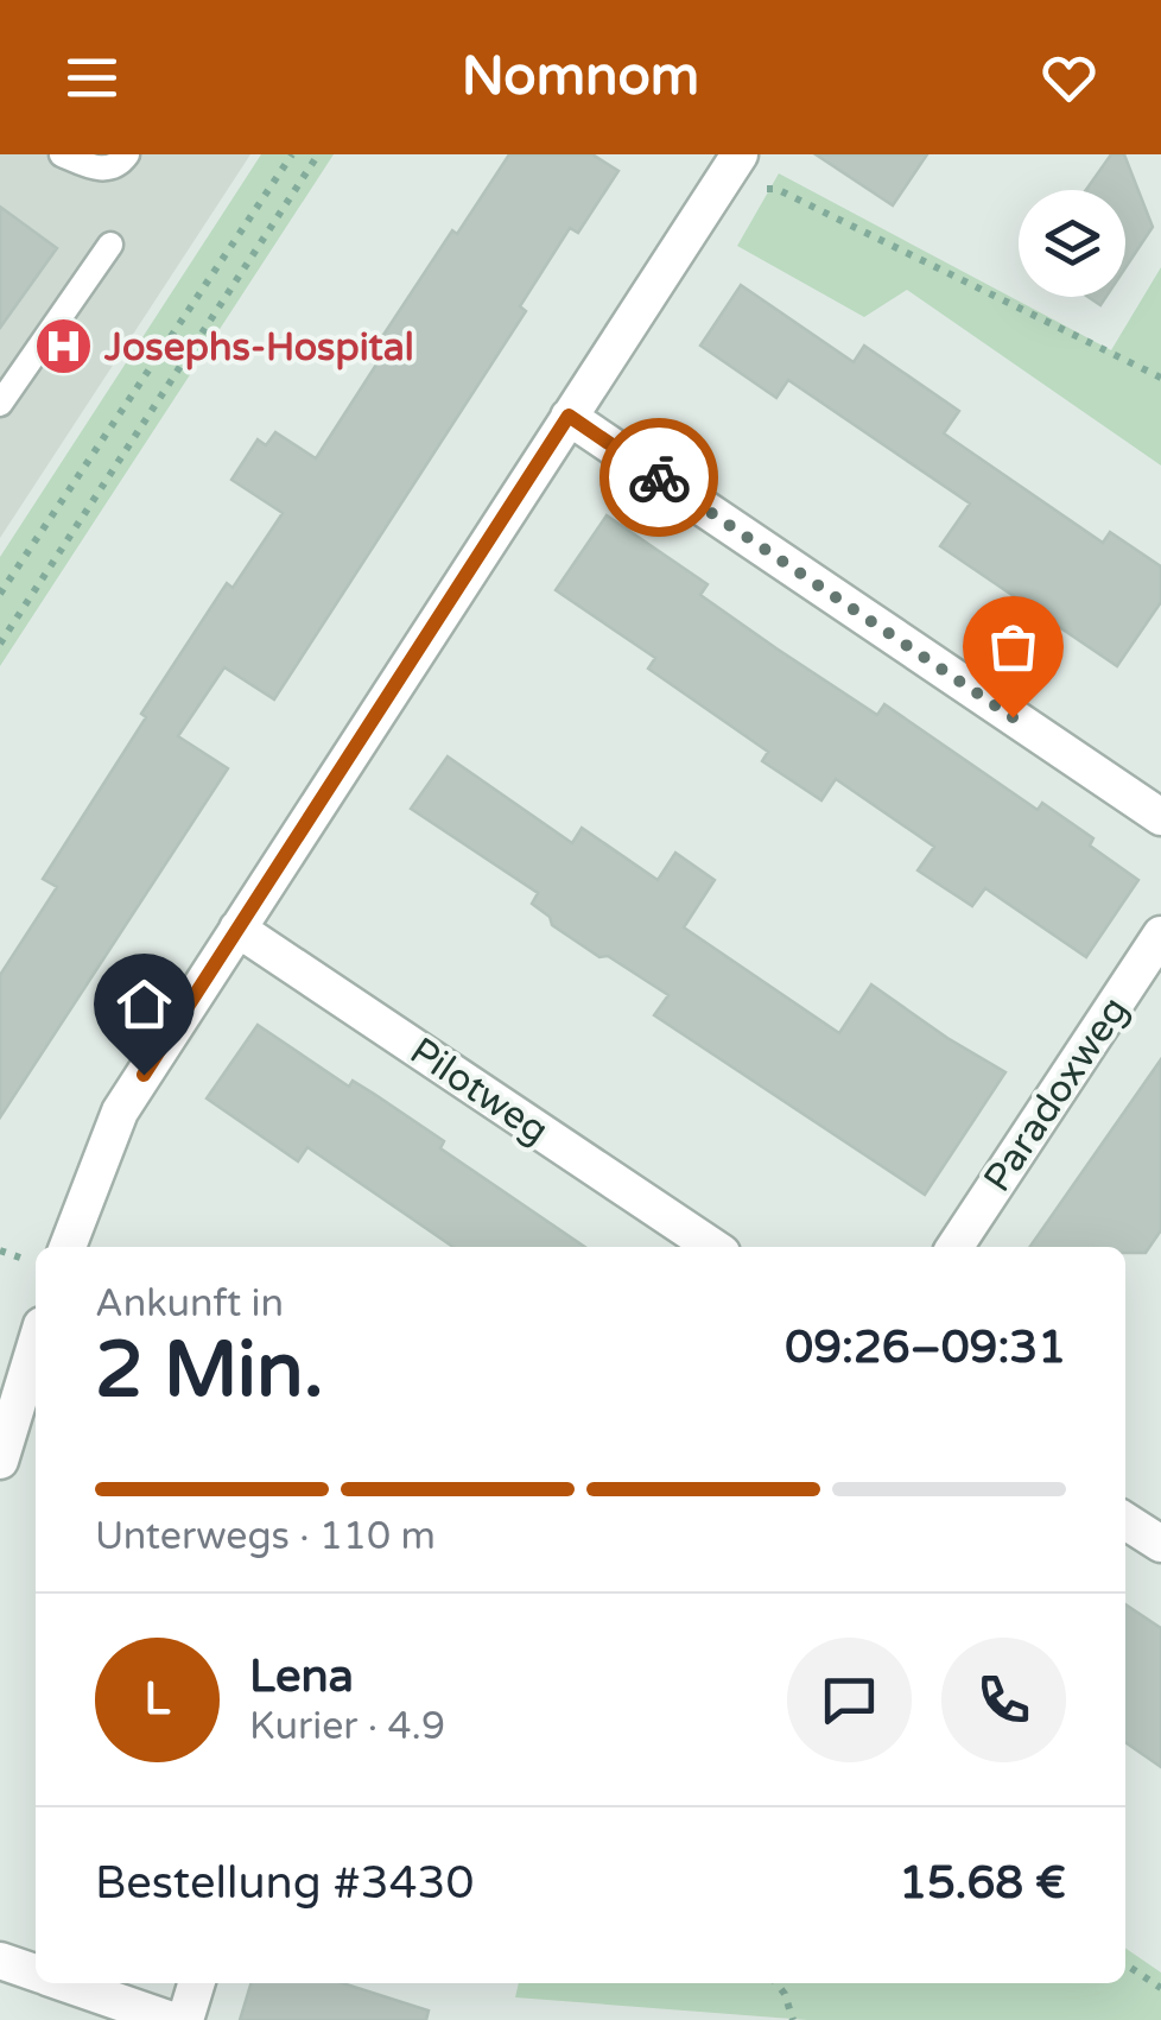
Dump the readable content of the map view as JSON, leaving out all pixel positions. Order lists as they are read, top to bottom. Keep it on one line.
{"streets":{"street":["Pilotweg","Paradoxweg"]},"places":{"hospital":["Josephs-Hospital"]},"page":{"header":"Nomnom","heading":["2 Min.","Ankunft in","09:26–09:31"],"panel":["Lena","Kurier · 4.9","Bestellung #3430","15.68 €"],"bar":"Unterwegs · 110 m","round":"L"}}
